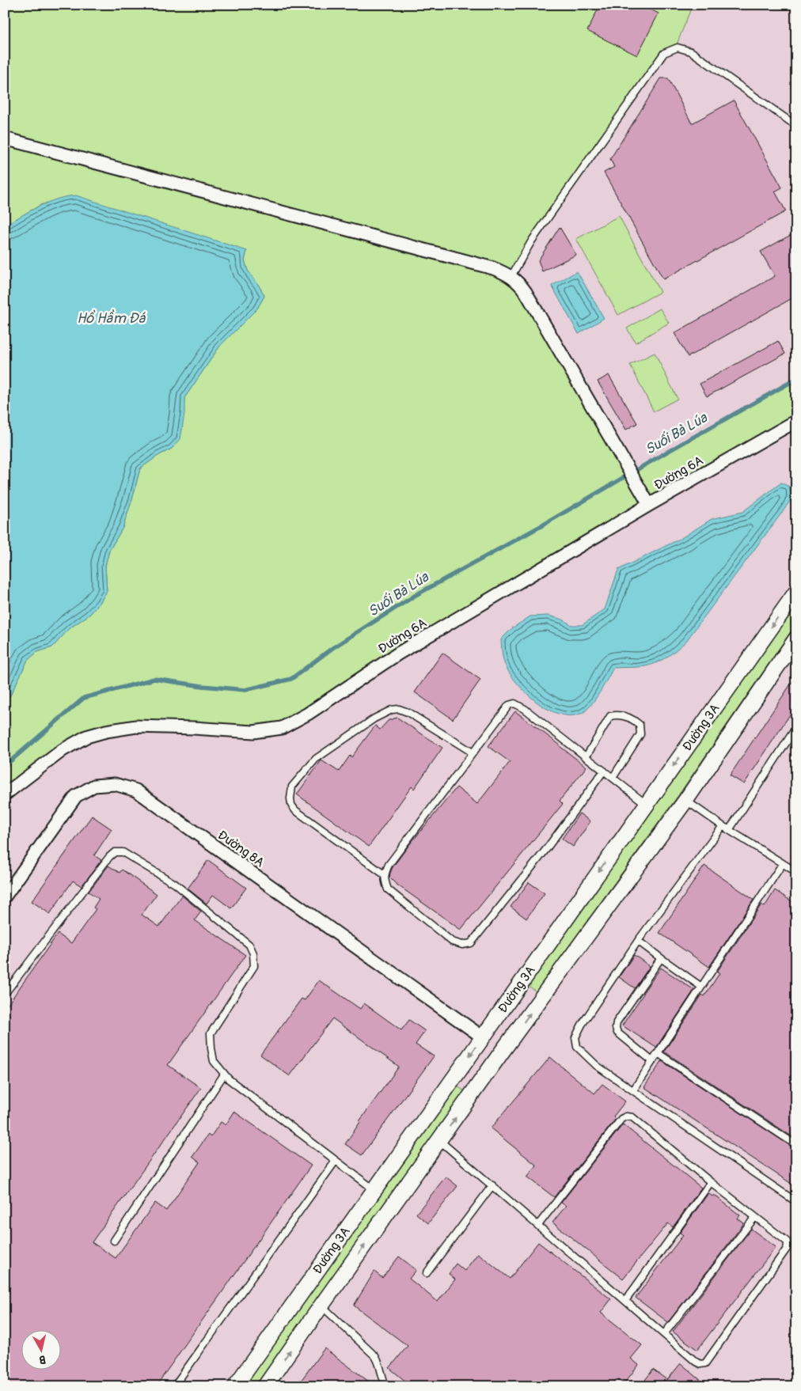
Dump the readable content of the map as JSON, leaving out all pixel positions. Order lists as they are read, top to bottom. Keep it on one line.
{"streets":{"street":["Đường 6A","Đường 3A","Đường 8A"]},"crossings":[["Đường 3A","Đường 8A"]],"water":["Hồ Hầm Đá","Suối Bà Lúa"],"north":"bottom"}
